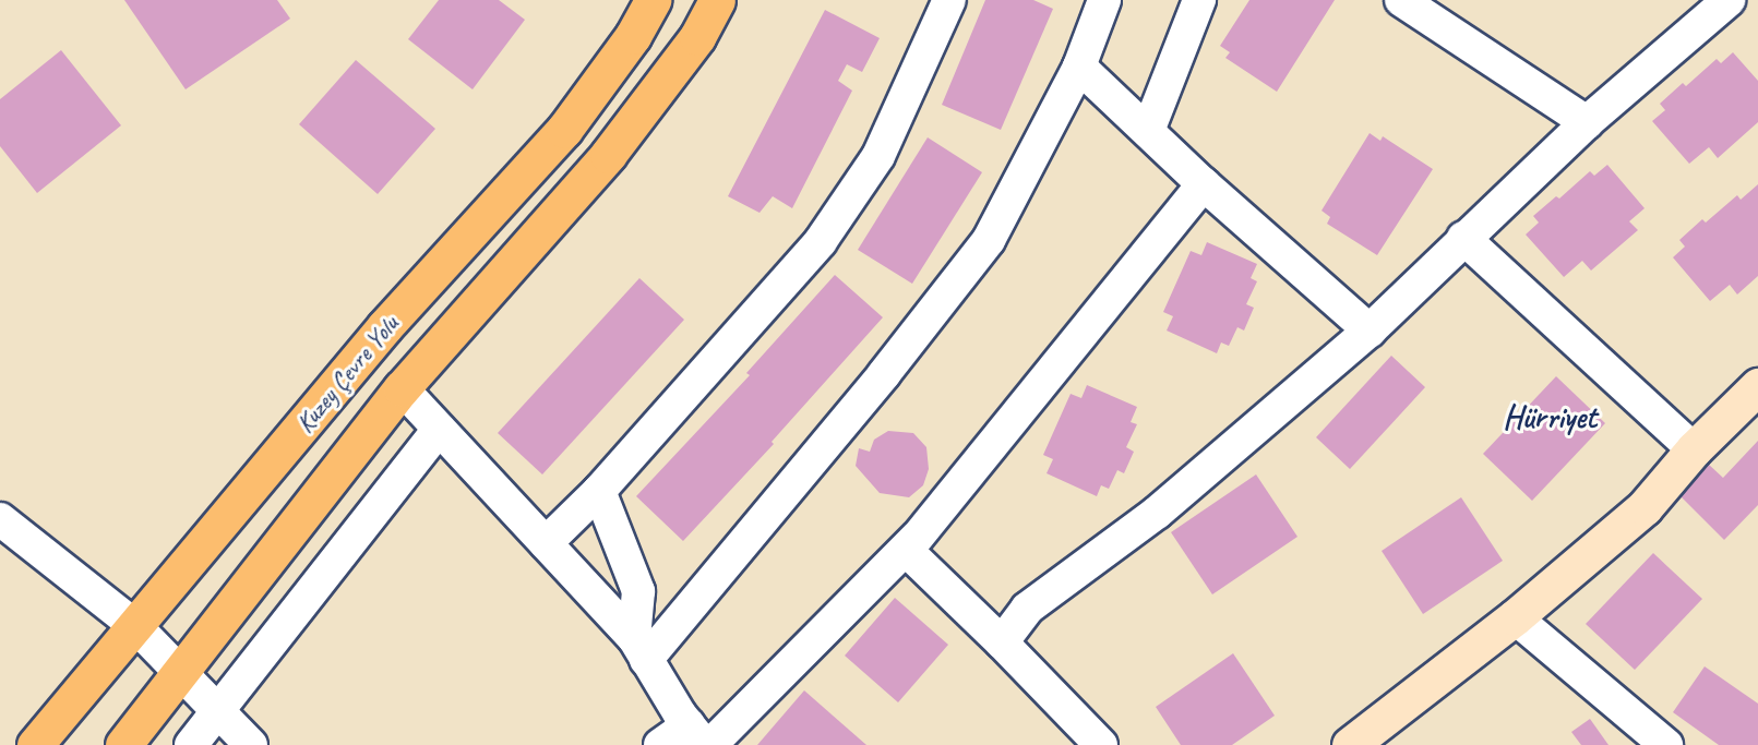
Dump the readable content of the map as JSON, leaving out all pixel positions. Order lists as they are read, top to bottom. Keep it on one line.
{"streets":{"main road":["Kuzey Çevre Yolu"]},"districts":["Hürriyet"]}
